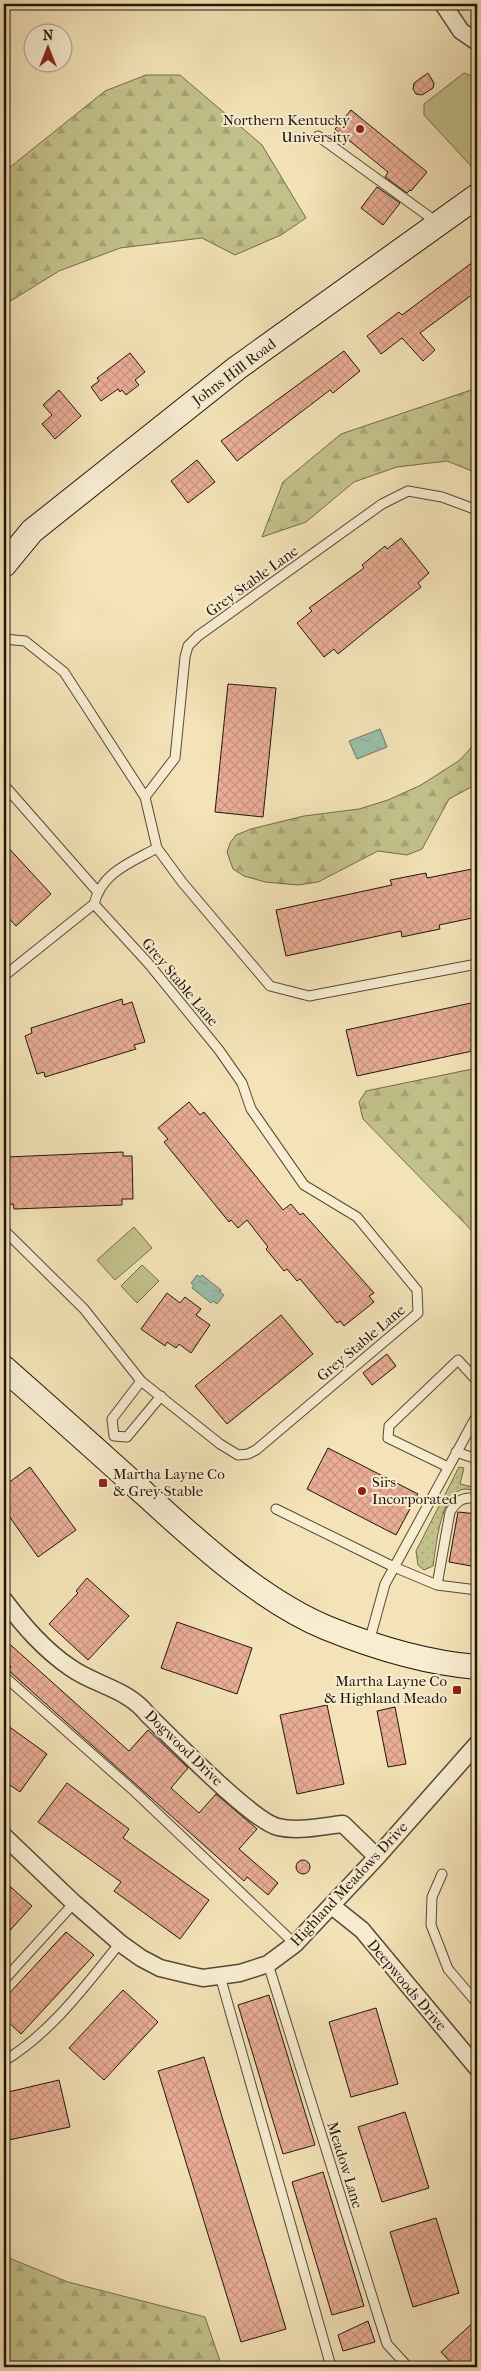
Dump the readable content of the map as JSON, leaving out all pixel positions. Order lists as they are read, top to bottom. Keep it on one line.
{"streets":{"street":["Johns Hill Road","Dogwood Drive","Highland Meadows Drive","Deepwoods Drive"],"lane":["Grey Stable Lane","Meadow Lane"]},"crossings":[["Dogwood Drive","Highland Meadows Drive"],["Highland Meadows Drive","Deepwoods Drive"],["Highland Meadows Drive","Meadow Lane"]],"places":{"other":["Northern Kentucky University","Sirs Incorporated"],"transit":["Martha Layne Co & Grey Stable","Martha Layne Co & Highland Meado"]},"north":"top"}
